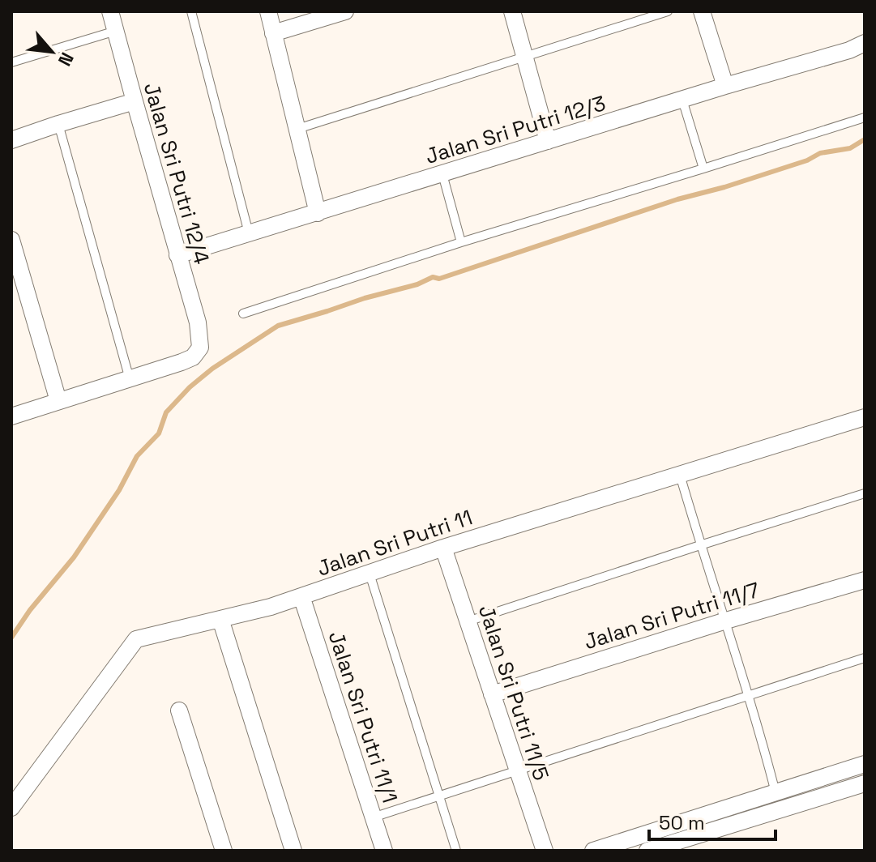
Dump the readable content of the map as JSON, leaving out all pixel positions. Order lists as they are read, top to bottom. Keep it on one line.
{"streets":{"street":["Jalan Sri Putri 12/3","Jalan Sri Putri 12/4","Jalan Sri Putri 11","Jalan Sri Putri 11/7","Jalan Sri Putri 11/5","Jalan Sri Putri 11/1"]},"crossings":[["Jalan Sri Putri 12/3","Jalan Sri Putri 12/4"],["Jalan Sri Putri 11","Jalan Sri Putri 11/5"],["Jalan Sri Putri 11","Jalan Sri Putri 11/1"],["Jalan Sri Putri 11/7","Jalan Sri Putri 11/5"]],"scale_bar":"50 m","north":"bottom right"}
